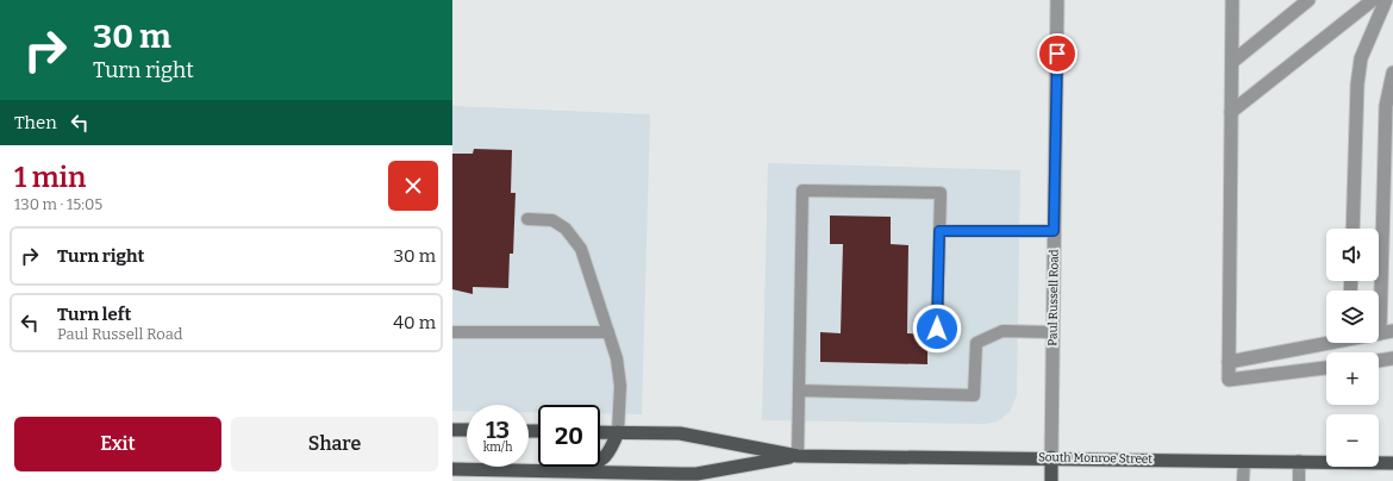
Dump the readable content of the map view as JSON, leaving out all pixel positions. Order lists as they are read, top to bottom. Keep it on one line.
{"streets":{"main road":["Paul Russell Road","South Monroe Street"]},"crossings":[["Paul Russell Road","South Monroe Street"]],"page":{"turn":["30 m","Turn right"],"then":"Then","heading":["1 min","130 m · 15:05"],"list":[{"name":"Turn right","value":"30 m"},{"name":"Turn left","note":"Paul Russell Road","value":"40 m"}],"map_buttons":["+","−"],"speed":"13 km/h","limit":"20","buttons":["Exit","Share"]}}
